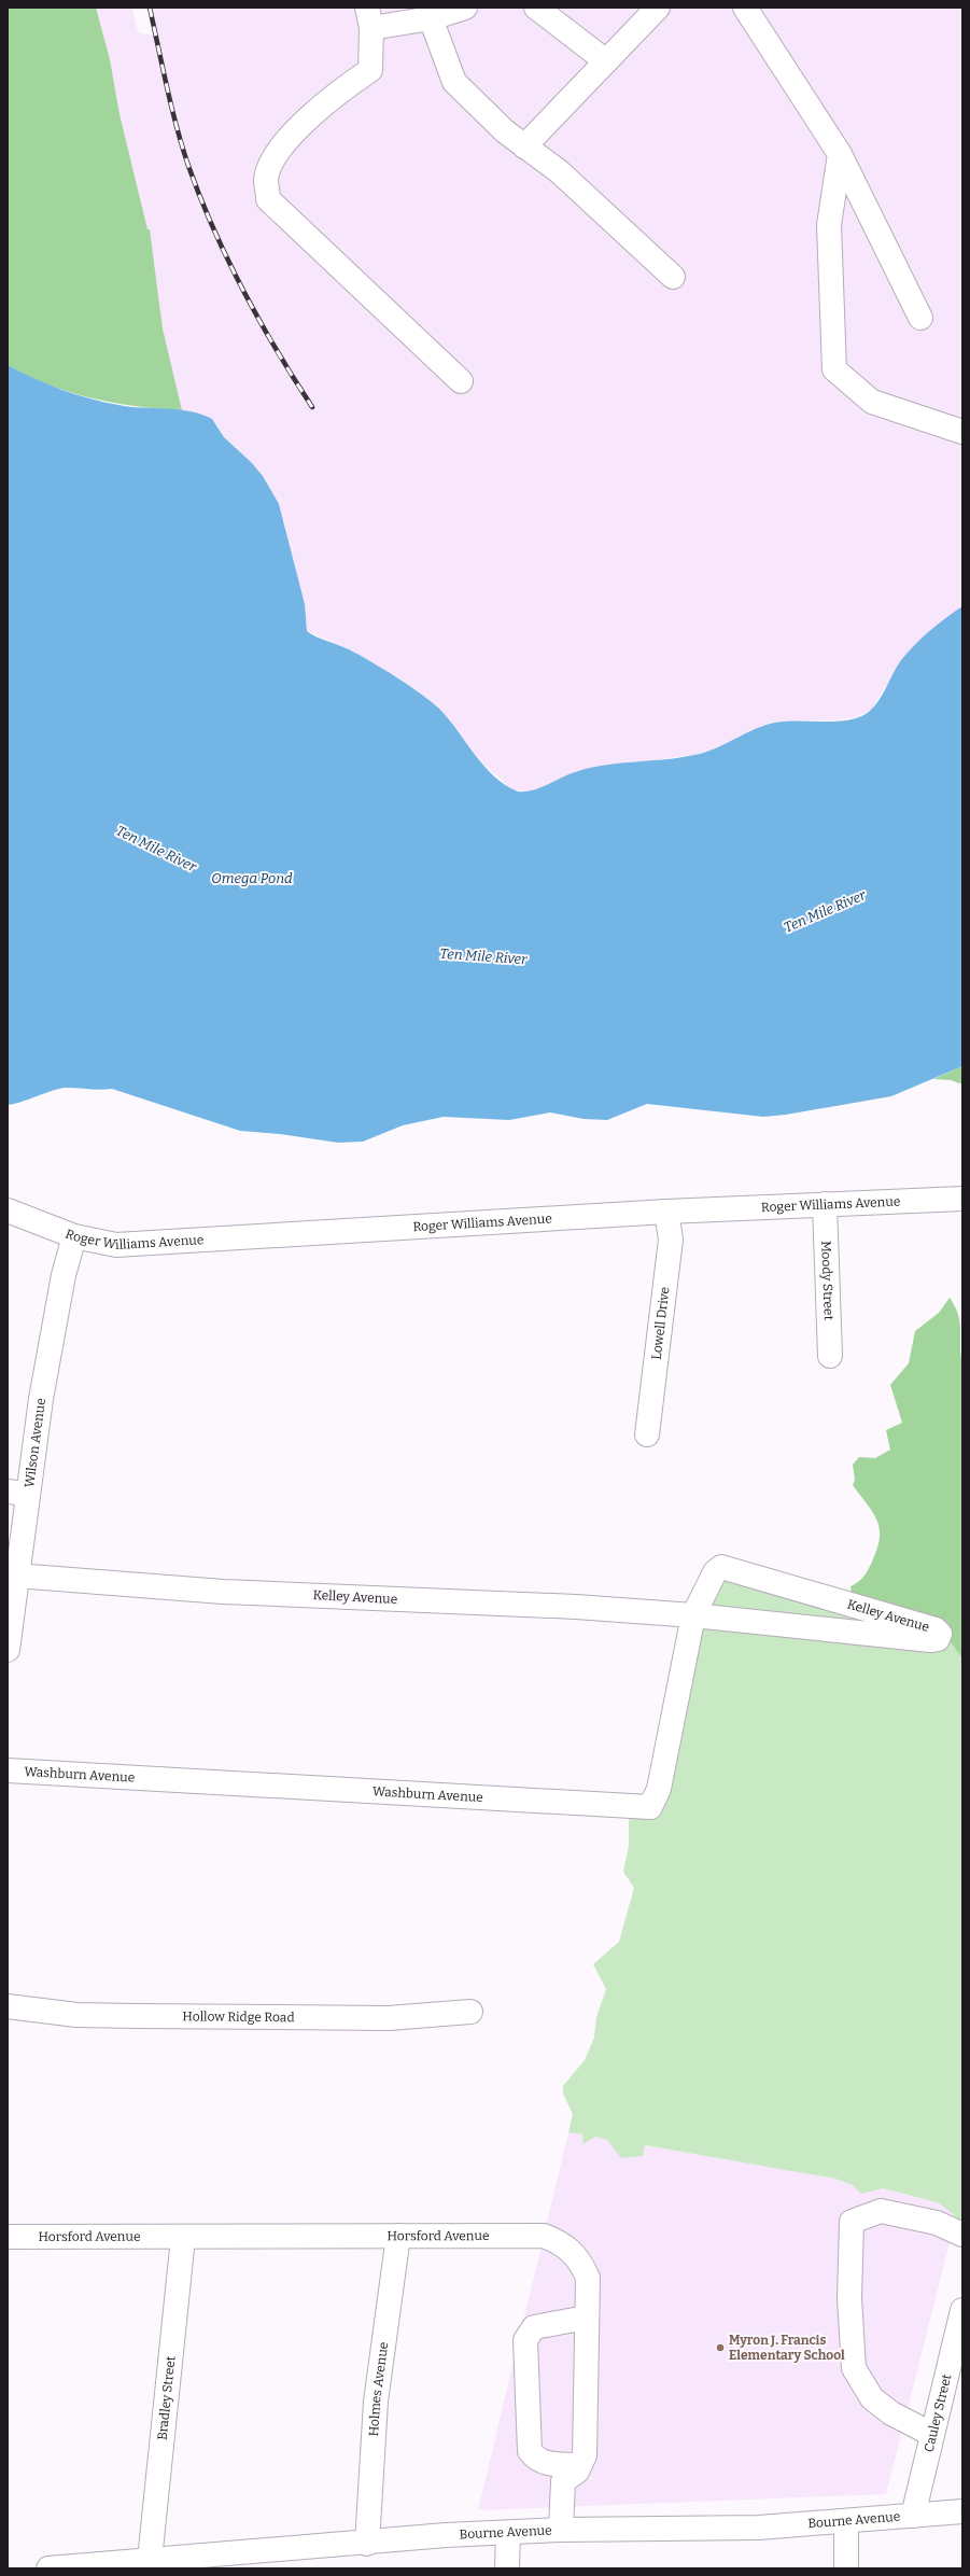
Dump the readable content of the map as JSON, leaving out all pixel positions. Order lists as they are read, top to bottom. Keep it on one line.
{"streets":{"street":["Roger Williams Avenue","Moody Street","Lowell Drive","Wilson Avenue","Kelley Avenue","Washburn Avenue","Hollow Ridge Road","Horsford Avenue","Holmes Avenue","Bradley Street","Cauley Street","Bourne Avenue"]},"crossings":[["Roger Williams Avenue","Moody Street"],["Roger Williams Avenue","Lowell Drive"],["Roger Williams Avenue","Wilson Avenue"],["Wilson Avenue","Kelley Avenue"],["Kelley Avenue","Washburn Avenue"],["Horsford Avenue","Holmes Avenue"],["Horsford Avenue","Bradley Street"],["Horsford Avenue","Bourne Avenue"],["Holmes Avenue","Bourne Avenue"],["Bradley Street","Bourne Avenue"],["Cauley Street","Bourne Avenue"]],"water":["Ten Mile River","Omega Pond"],"places":["Myron J. Francis Elementary School"]}
